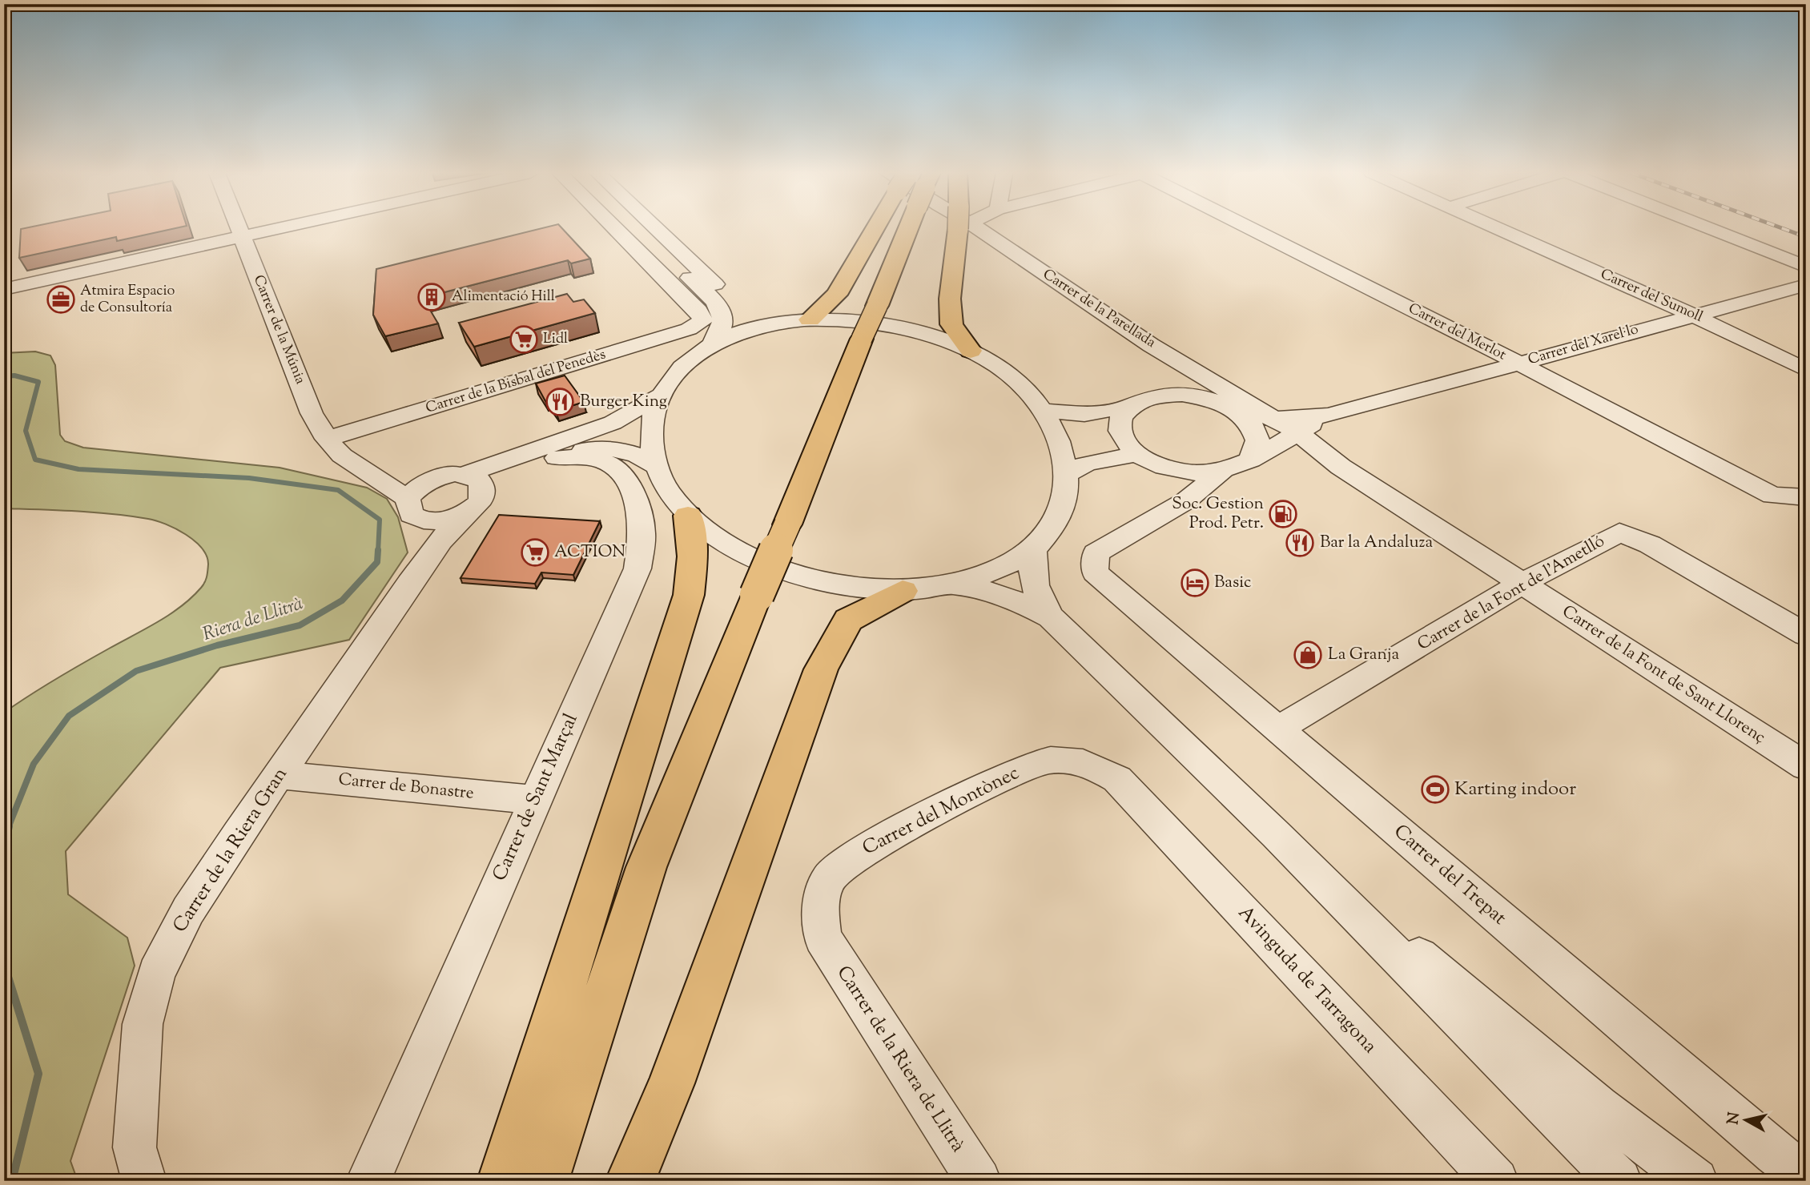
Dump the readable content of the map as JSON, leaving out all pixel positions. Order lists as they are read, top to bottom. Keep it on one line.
{"streets":{"street":["Carrer del Sumoll","Carrer de la Parellada","Carrer de la Múnia","Carrer del Merlot","Carrer del Xarel·lo","Carrer de la Bisbal del Penedès","Carrer de la Font de l'Ametlló","Carrer de la Font de Sant Llorenç","Carrer de Bonastre","Carrer de Sant Marçal","Carrer del Montònec","Carrer de la Riera Gran","Carrer del Trepat","Avinguda de Tarragona","Carrer de la Riera de Llitrà"]},"crossings":[["Carrer del Sumoll","Carrer del Xarel·lo"],["Carrer de la Parellada","Carrer de la Font de l'Ametlló"],["Carrer de la Parellada","Carrer de la Font de Sant Llorenç"],["Carrer de la Múnia","Carrer de la Bisbal del Penedès"],["Carrer de la Múnia","Carrer de la Riera Gran"],["Carrer del Merlot","Carrer del Xarel·lo"],["Carrer de la Font de l'Ametlló","Carrer de la Font de Sant Llorenç"],["Carrer de la Font de l'Ametlló","Carrer del Trepat"],["Carrer de Bonastre","Carrer de Sant Marçal"],["Carrer de Bonastre","Carrer de la Riera Gran"],["Carrer de Sant Marçal","Carrer de la Riera Gran"],["Carrer del Montònec","Avinguda de Tarragona"],["Carrer del Montònec","Carrer de la Riera de Llitrà"]],"water":["Riera de Llitrà"],"places":{"building":["Alimentació Hill"],"office":["Atmira Espacio de Consultoría"],"supermarket":["Lidl","ACTION"],"restaurant":["Burger King","Bar la Andaluza"],"fuel station":["Soc. Gestion Prod. Petr."],"hotel":["Basic"],"shop":["La Granja"],"sports":["Karting indoor"]},"north":"left"}
